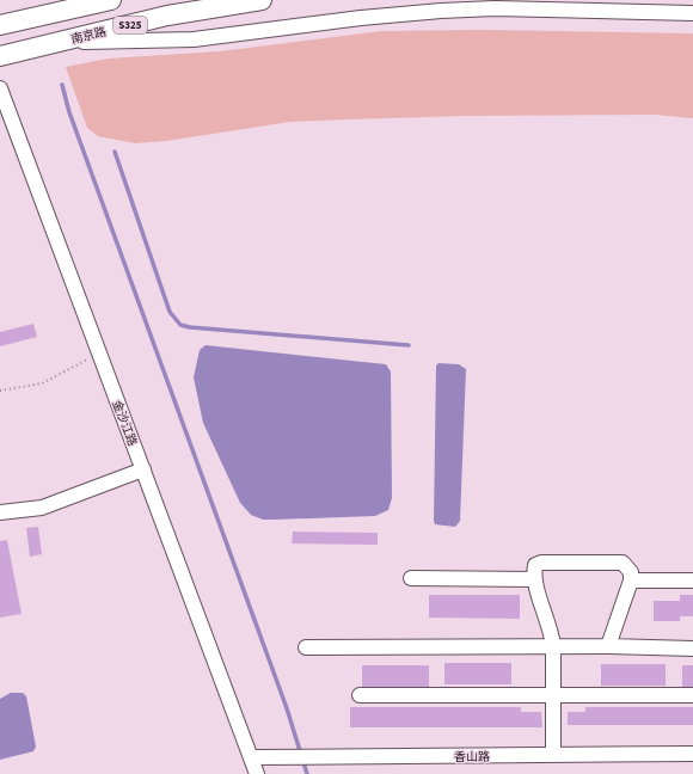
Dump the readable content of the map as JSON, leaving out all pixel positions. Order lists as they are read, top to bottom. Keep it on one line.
{"streets":{"main road":["S325","南京路"],"street":["金沙江路","香山路"]},"crossings":[["金沙江路","香山路"]]}
